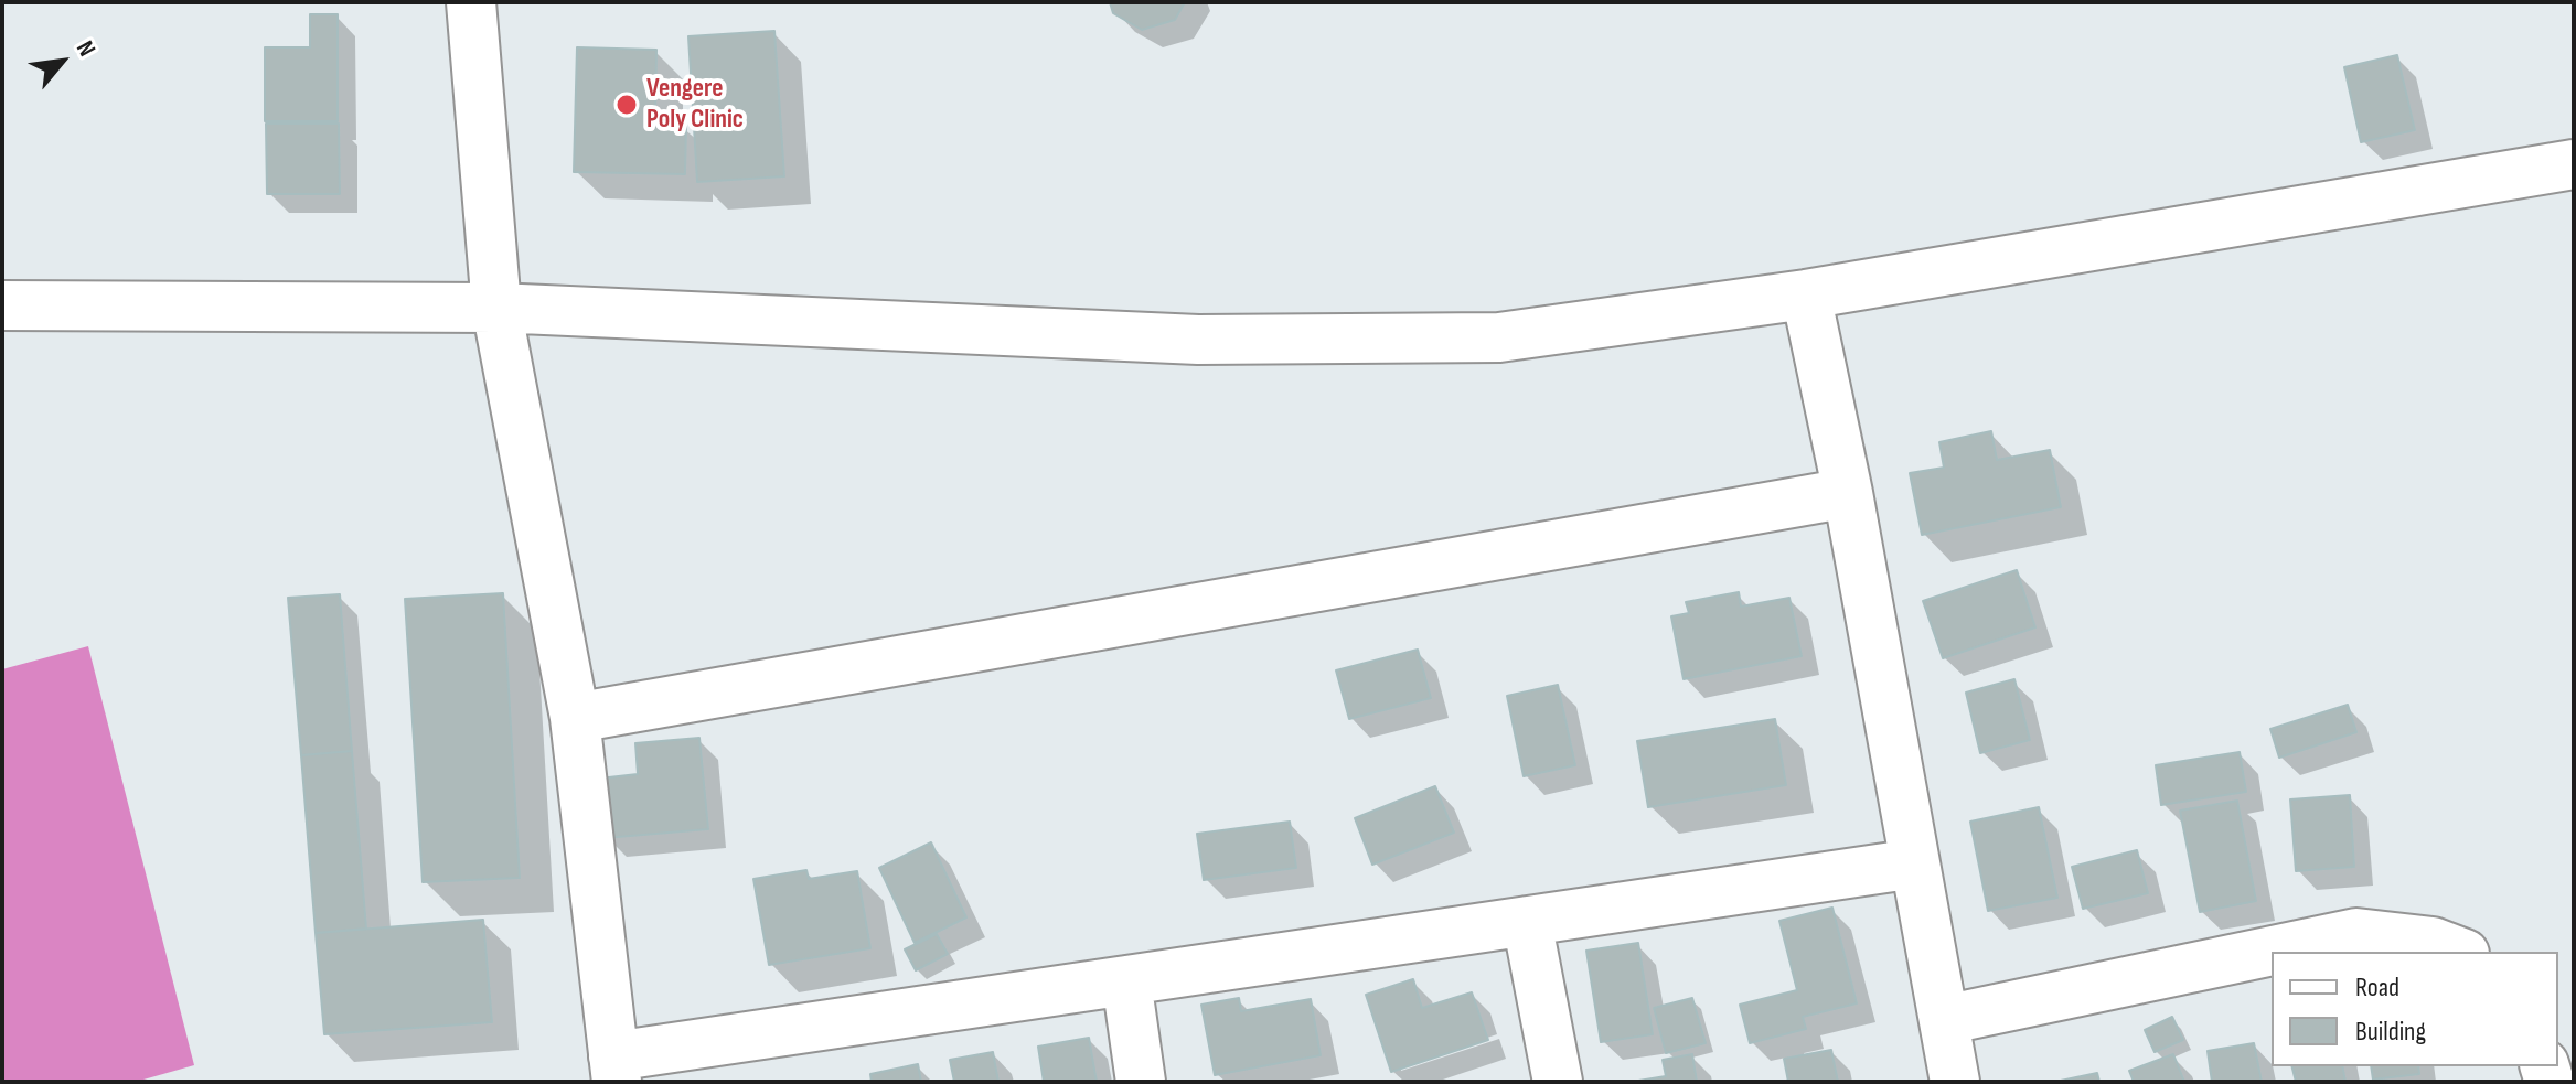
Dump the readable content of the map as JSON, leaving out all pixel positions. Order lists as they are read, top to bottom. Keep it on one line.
{"places":["Vengere Poly Clinic"],"legend":["Road","Building"],"north":"top right"}
